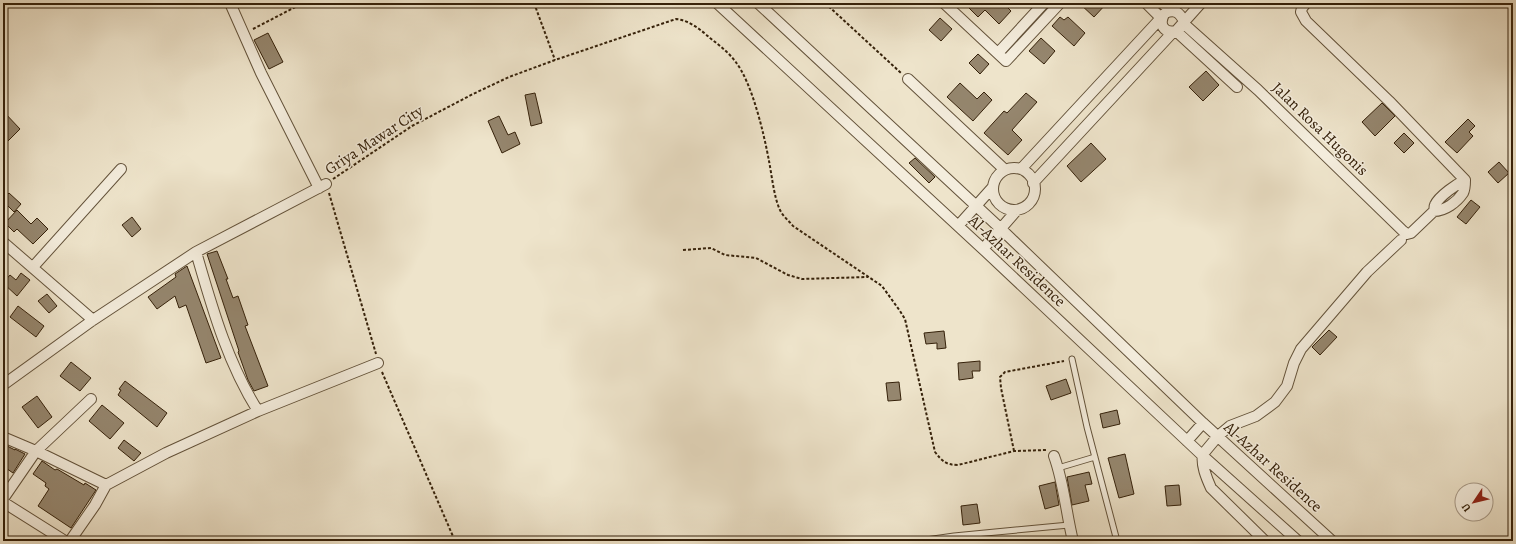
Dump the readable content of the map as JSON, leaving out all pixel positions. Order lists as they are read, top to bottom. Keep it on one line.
{"streets":{"street":["Jalan Rosa Hugonis","Al-Azhar Residence"],"path":["Griya Mawar City"]},"north":"bottom left"}
